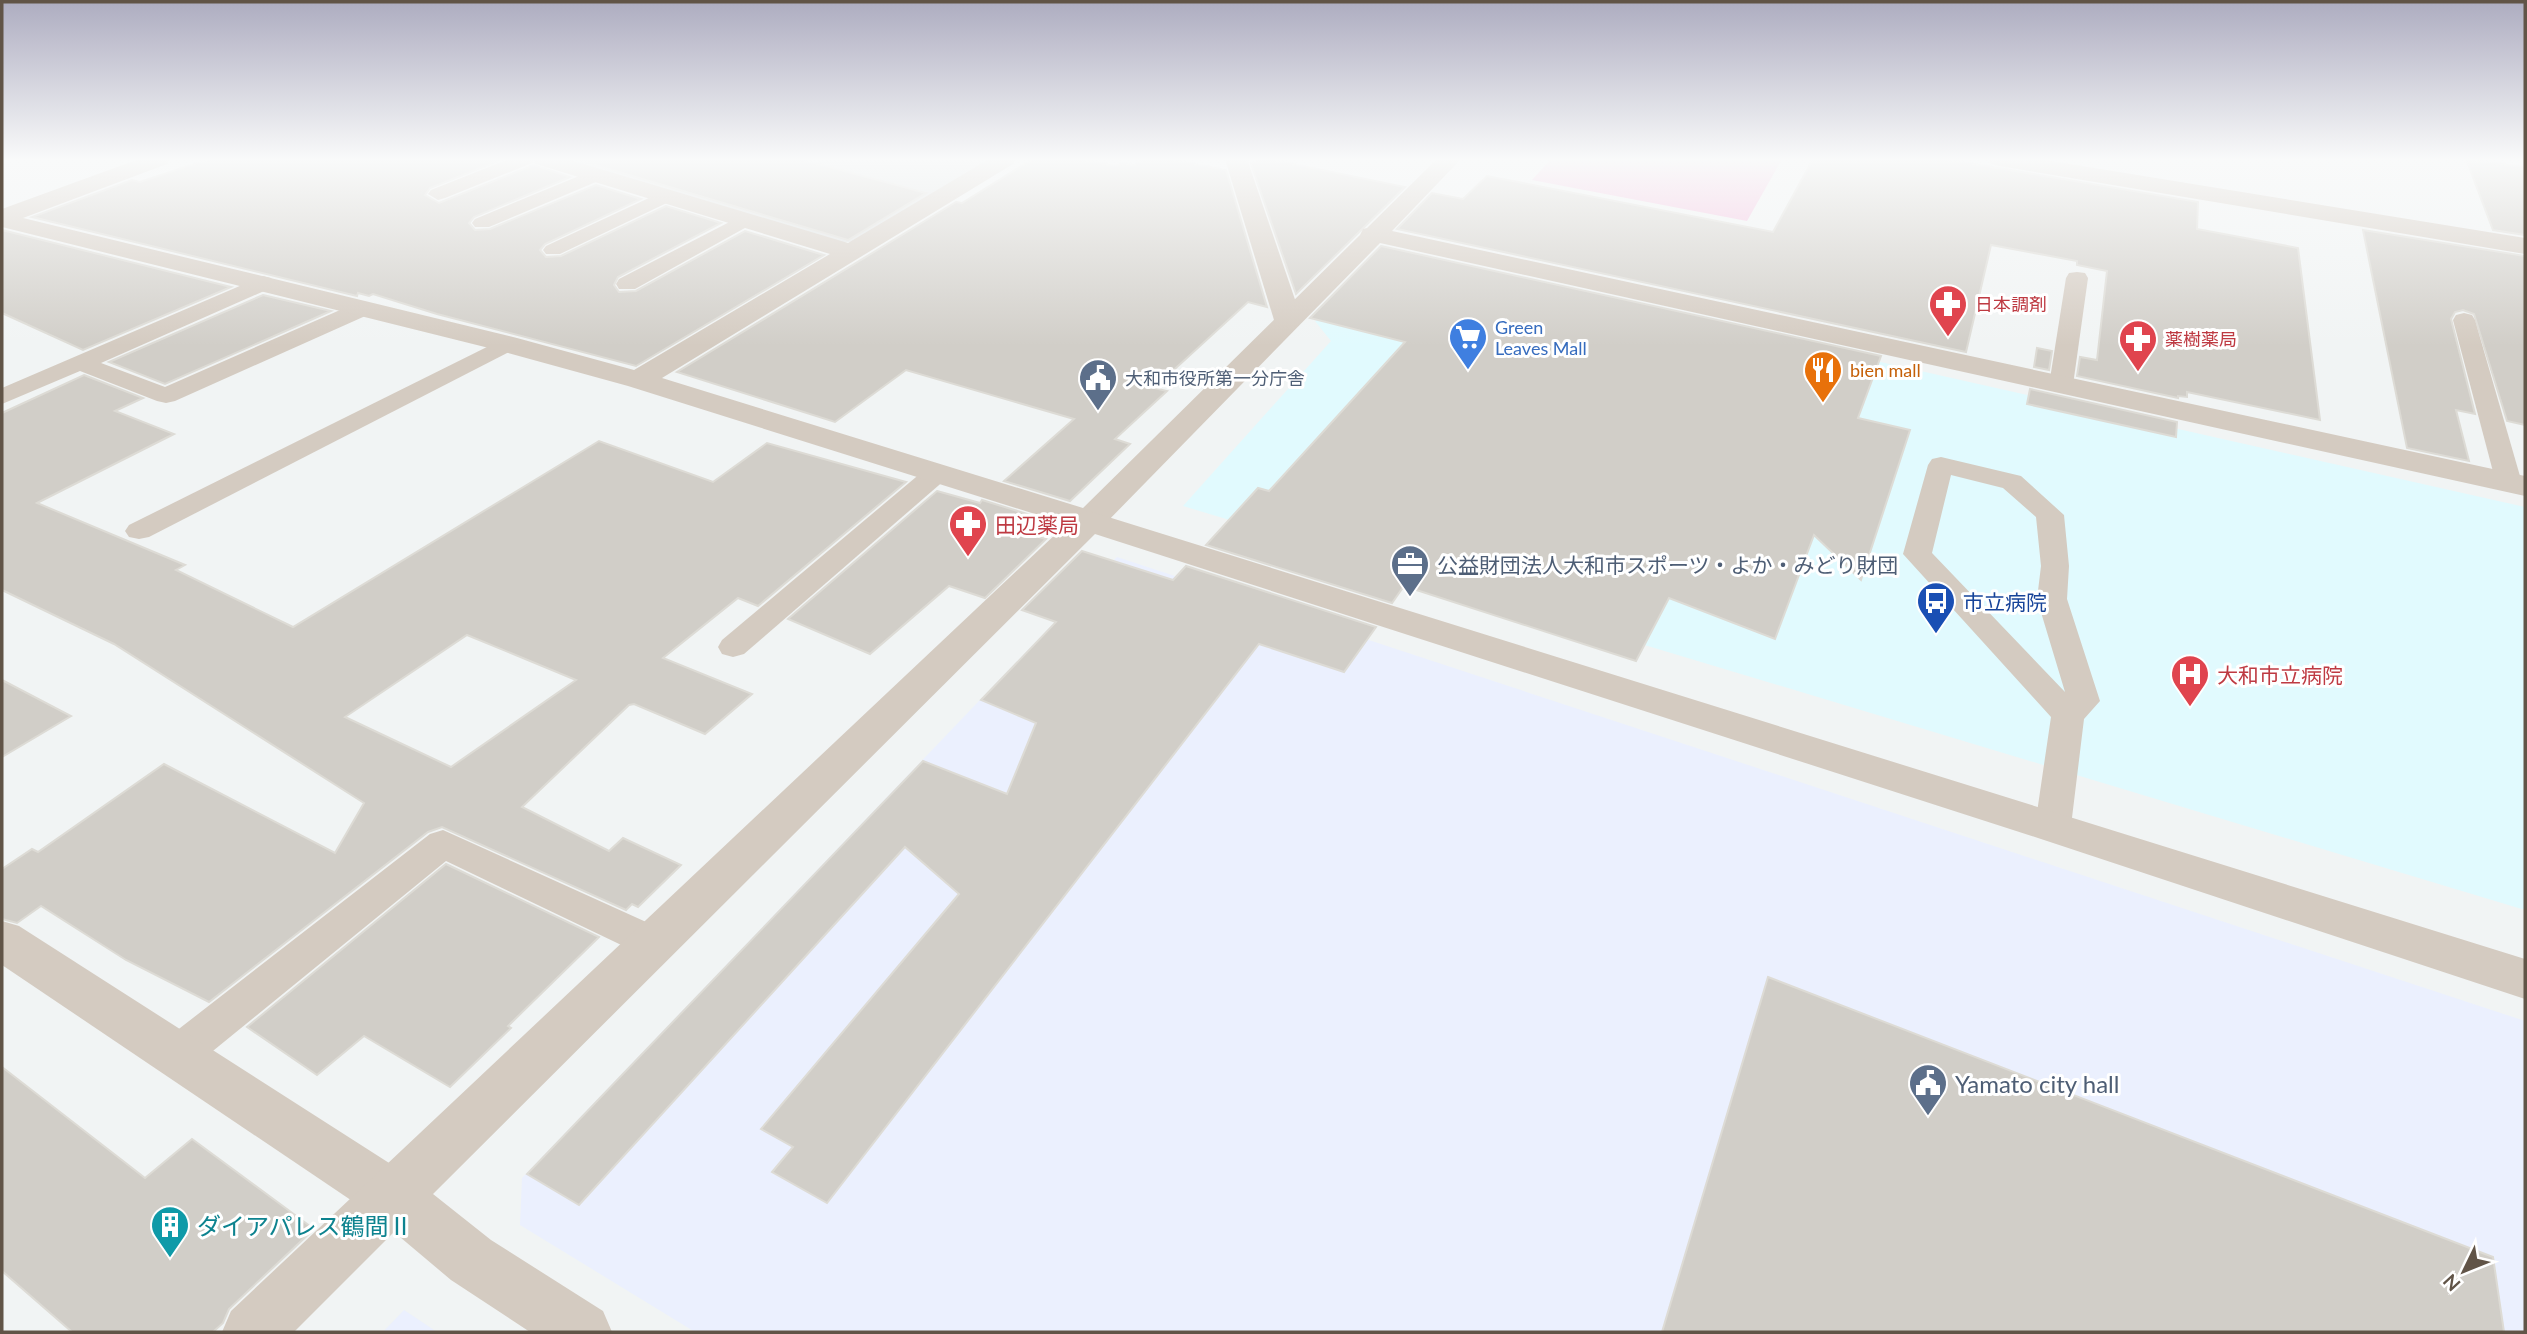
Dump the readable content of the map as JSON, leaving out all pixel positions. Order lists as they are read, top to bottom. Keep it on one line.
{"places":{"pharmacy":["日本調剤","薬樹薬局","田辺薬局"],"supermarket":["Green Leaves Mall"],"restaurant":["bien mall"],"public building":["大和市役所第一分庁舎","Yamato city hall"],"office":["公益財団法人大和市スポーツ・よか・みどり財団"],"bus stop":["市立病院"],"hospital":["大和市立病院"],"building":["ダイアパレス鶴間Ⅱ"]},"north":"bottom left"}
